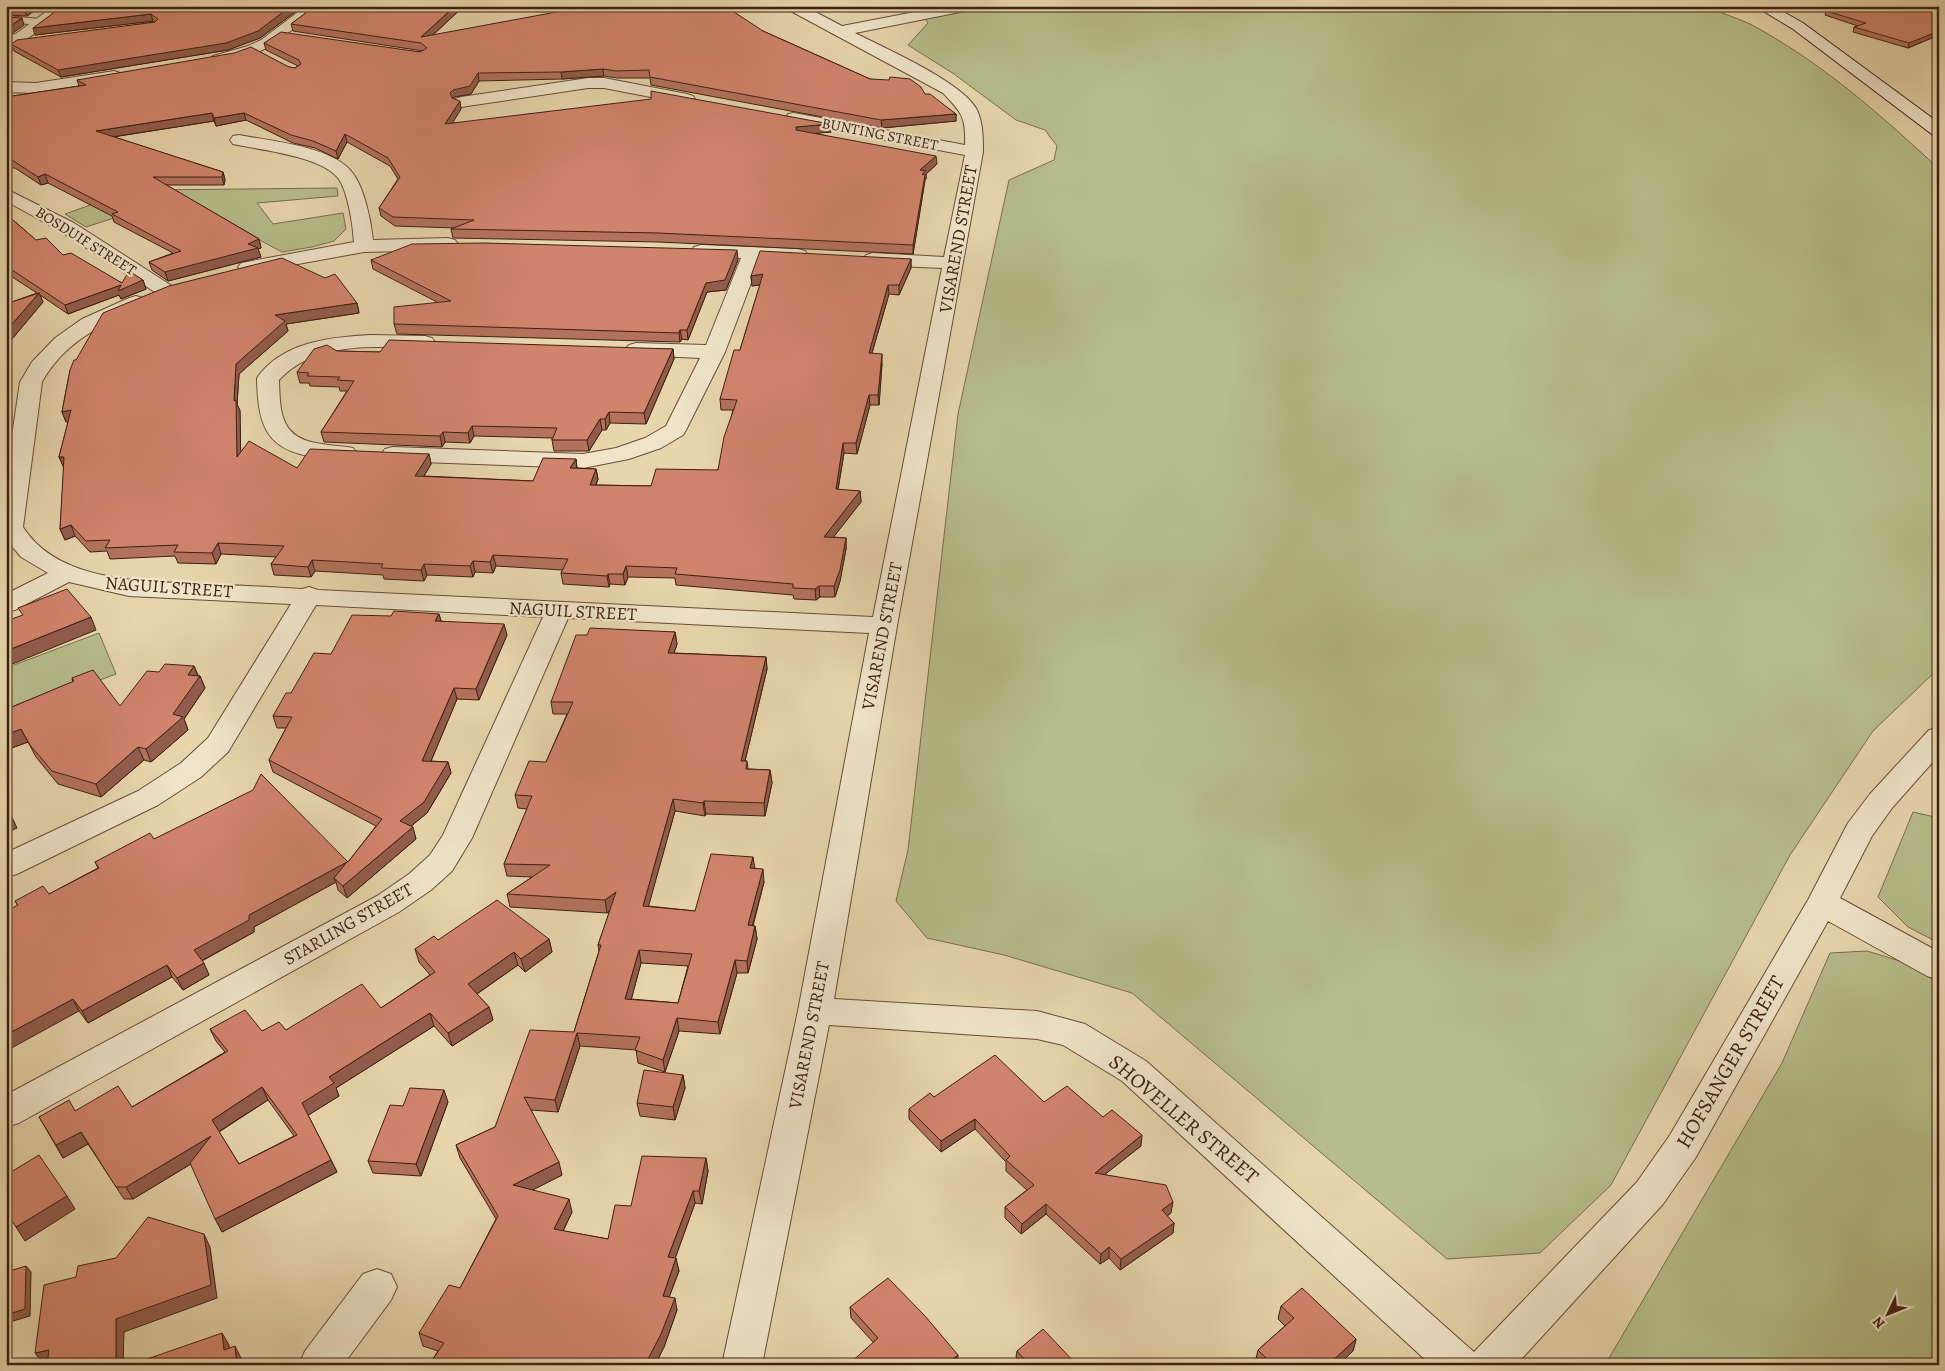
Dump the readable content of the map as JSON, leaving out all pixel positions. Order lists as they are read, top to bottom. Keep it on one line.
{"streets":{"street":["BUNTING STREET","VISAREND STREET","BOSDUIF STREET","NAGUIL STREET","STARLING STREET","HOFSANGER STREET","SHOVELLER STREET"]},"crossings":[["BUNTING STREET","VISAREND STREET"],["VISAREND STREET","NAGUIL STREET"],["VISAREND STREET","SHOVELLER STREET"],["BOSDUIF STREET","NAGUIL STREET"],["NAGUIL STREET","STARLING STREET"]],"north":"bottom left"}
